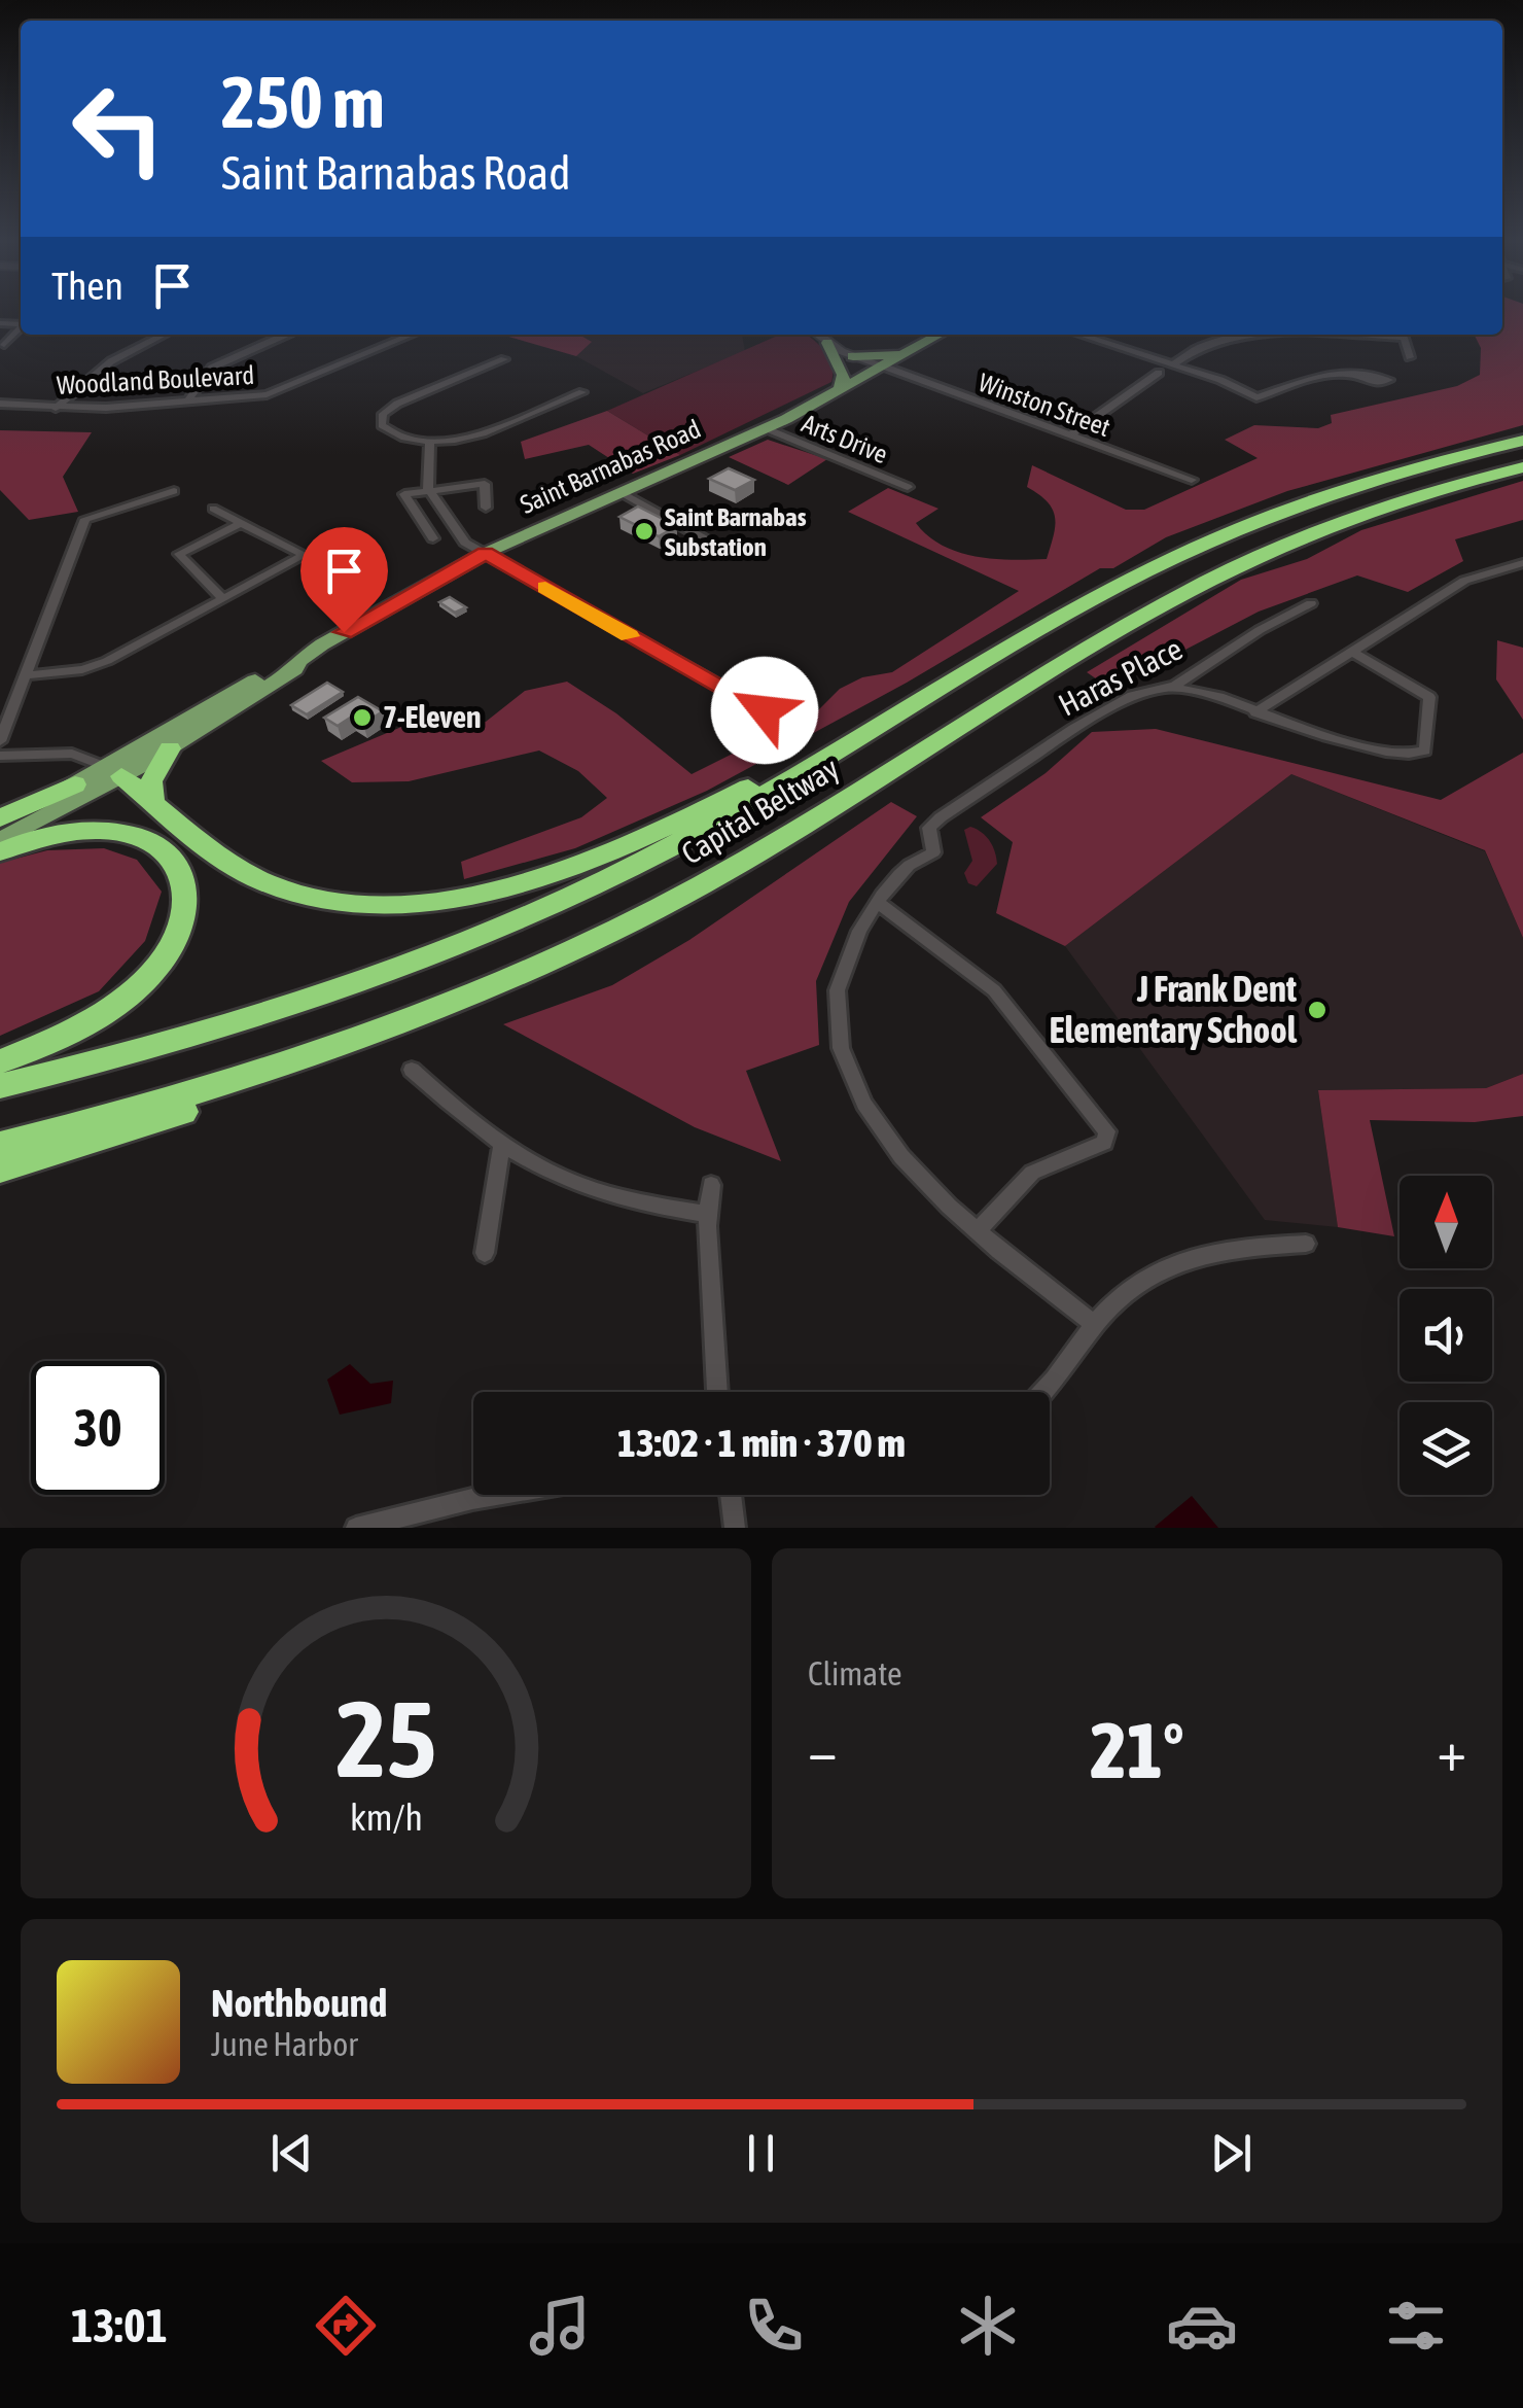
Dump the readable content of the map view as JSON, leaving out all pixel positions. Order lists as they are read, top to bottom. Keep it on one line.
{"streets":{"highway":["Capital Beltway"],"main road":["Saint Barnabas Road"],"street":["Woodland Boulevard","Winston Street","Arts Drive","Haras Place"]},"crossings":[["Winston Street","Saint Barnabas Road"],["Arts Drive","Saint Barnabas Road"]],"places":["Saint Barnabas Substation","7-Eleven","J Frank Dent Elementary School"],"north":"top","page":{"turn":["250 m","Saint Barnabas Road"],"then":"Then","limit":"30","trip":"13:02 · 1 min · 370 m","tile":"Climate","heat":["−","21°","+"],"song":["Northbound","June Harbor"],"tabs":"13:01","gauge":["25","km/h"]}}
